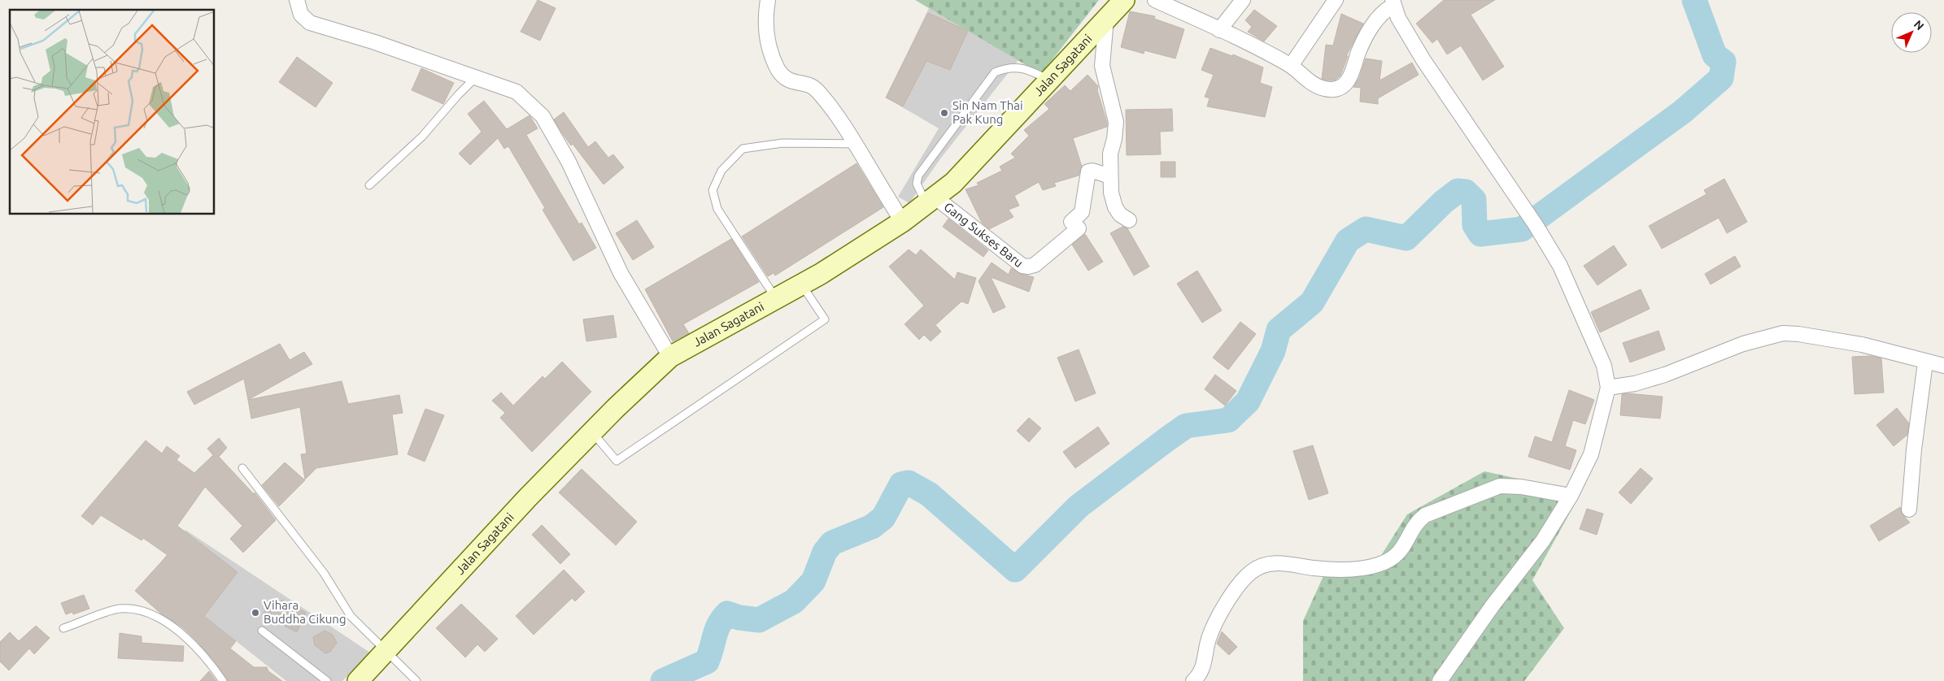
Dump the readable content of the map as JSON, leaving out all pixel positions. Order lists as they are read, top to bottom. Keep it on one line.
{"streets":{"street":["Jalan Sagatani","Gang Sukses Baru"]},"crossings":[["Jalan Sagatani","Gang Sukses Baru"]],"places":["Sin Nam Thai Pak Kung","Vihara Buddha Cikung"],"north":"top right"}
